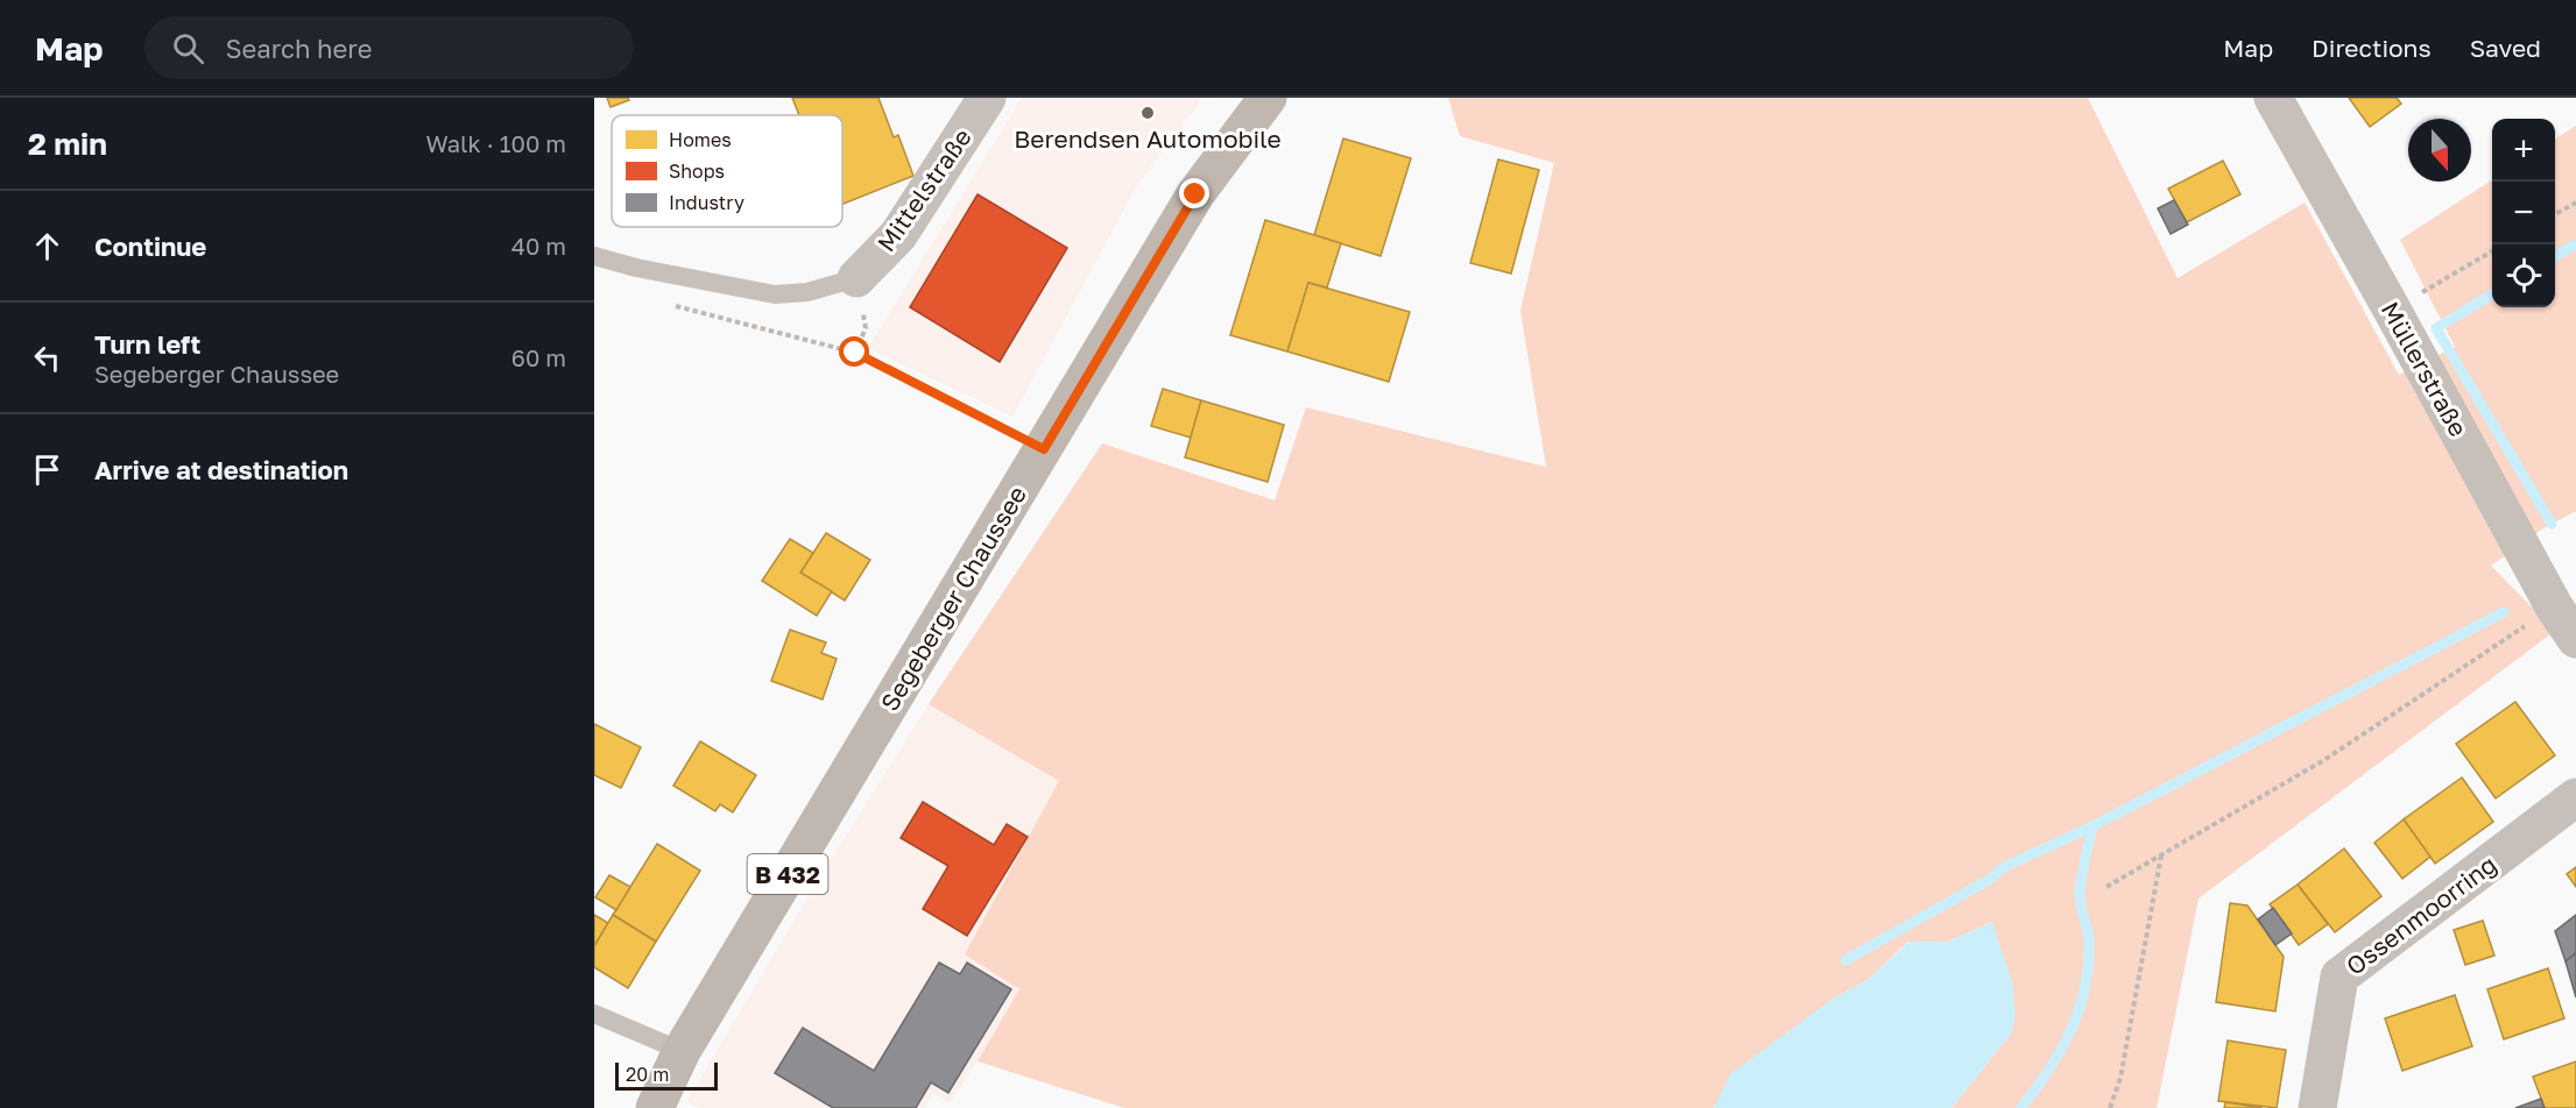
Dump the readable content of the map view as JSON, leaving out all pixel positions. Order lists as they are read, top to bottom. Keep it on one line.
{"streets":{"main road":["Segeberger Chaussee","B 432"],"street":["Mittelstraße","Müllerstraße","Ossenmoorring"]},"places":["Berendsen Automobile"],"legend":["Homes","Shops","Industry"],"scale_bar":"20 m","north":"bottom","page":{"header":"Map","search":"Search here","nav":["Map","Directions","Saved"],"heading":["2 min","Walk · 100 m"],"map_buttons":["+","−"],"list":[["Continue","40 m"],["Turn left","Segeberger Chaussee","60 m"],"Arrive at destination"],"scale":"20 m"}}
